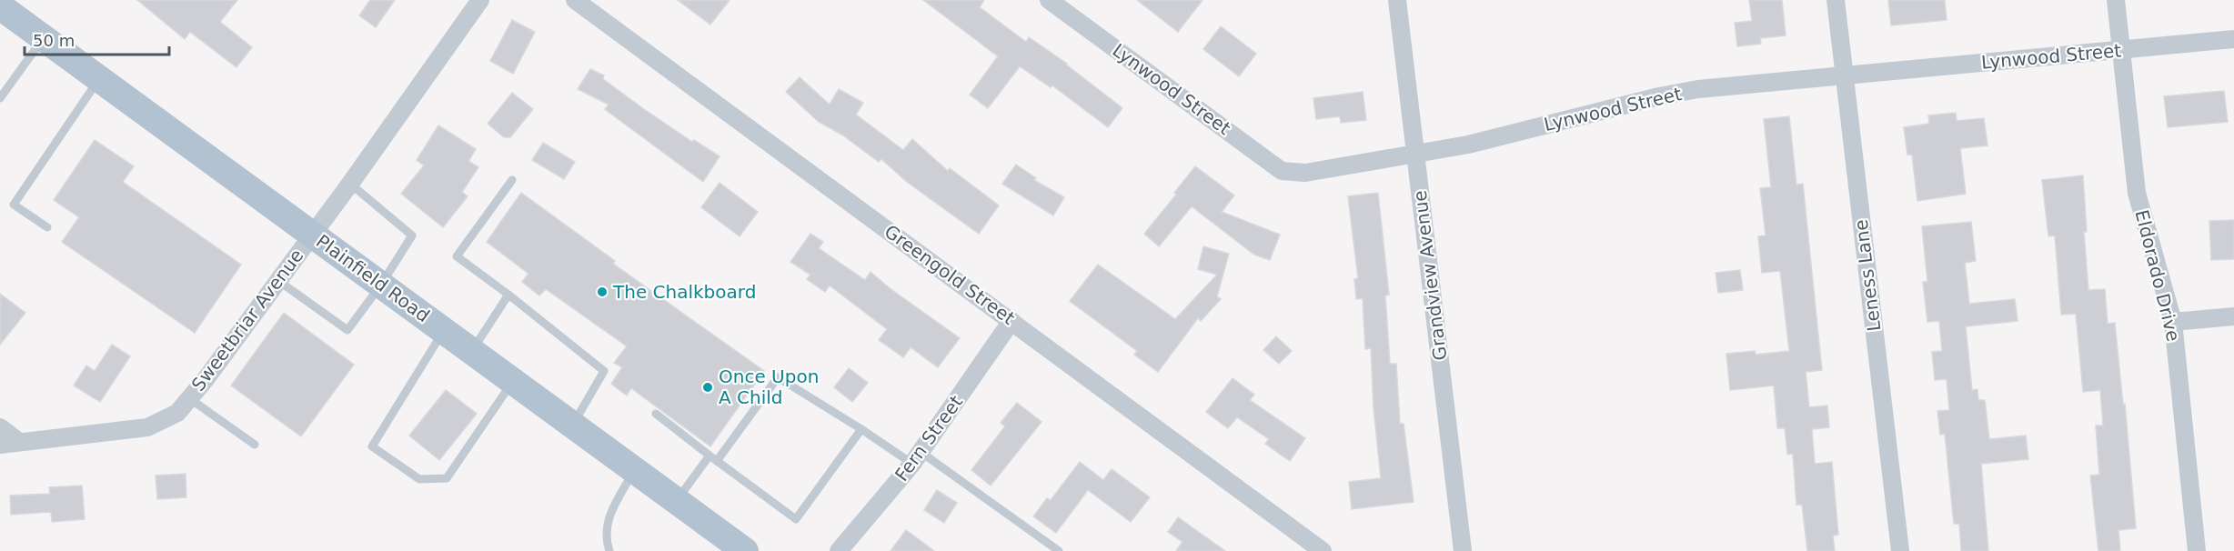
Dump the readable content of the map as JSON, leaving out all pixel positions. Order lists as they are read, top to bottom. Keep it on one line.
{"streets":{"main road":["Plainfield Road"],"street":["Lynwood Street","Greengold Street","Grandview Avenue","Leness Lane","Eldorado Drive","Sweetbriar Avenue","Fern Street"]},"crossings":[["Lynwood Street","Grandview Avenue"],["Lynwood Street","Leness Lane"],["Lynwood Street","Eldorado Drive"],["Greengold Street","Fern Street"],["Plainfield Road","Sweetbriar Avenue"]],"places":["The Chalkboard","Once Upon A Child"],"scale_bar":"50 m"}
